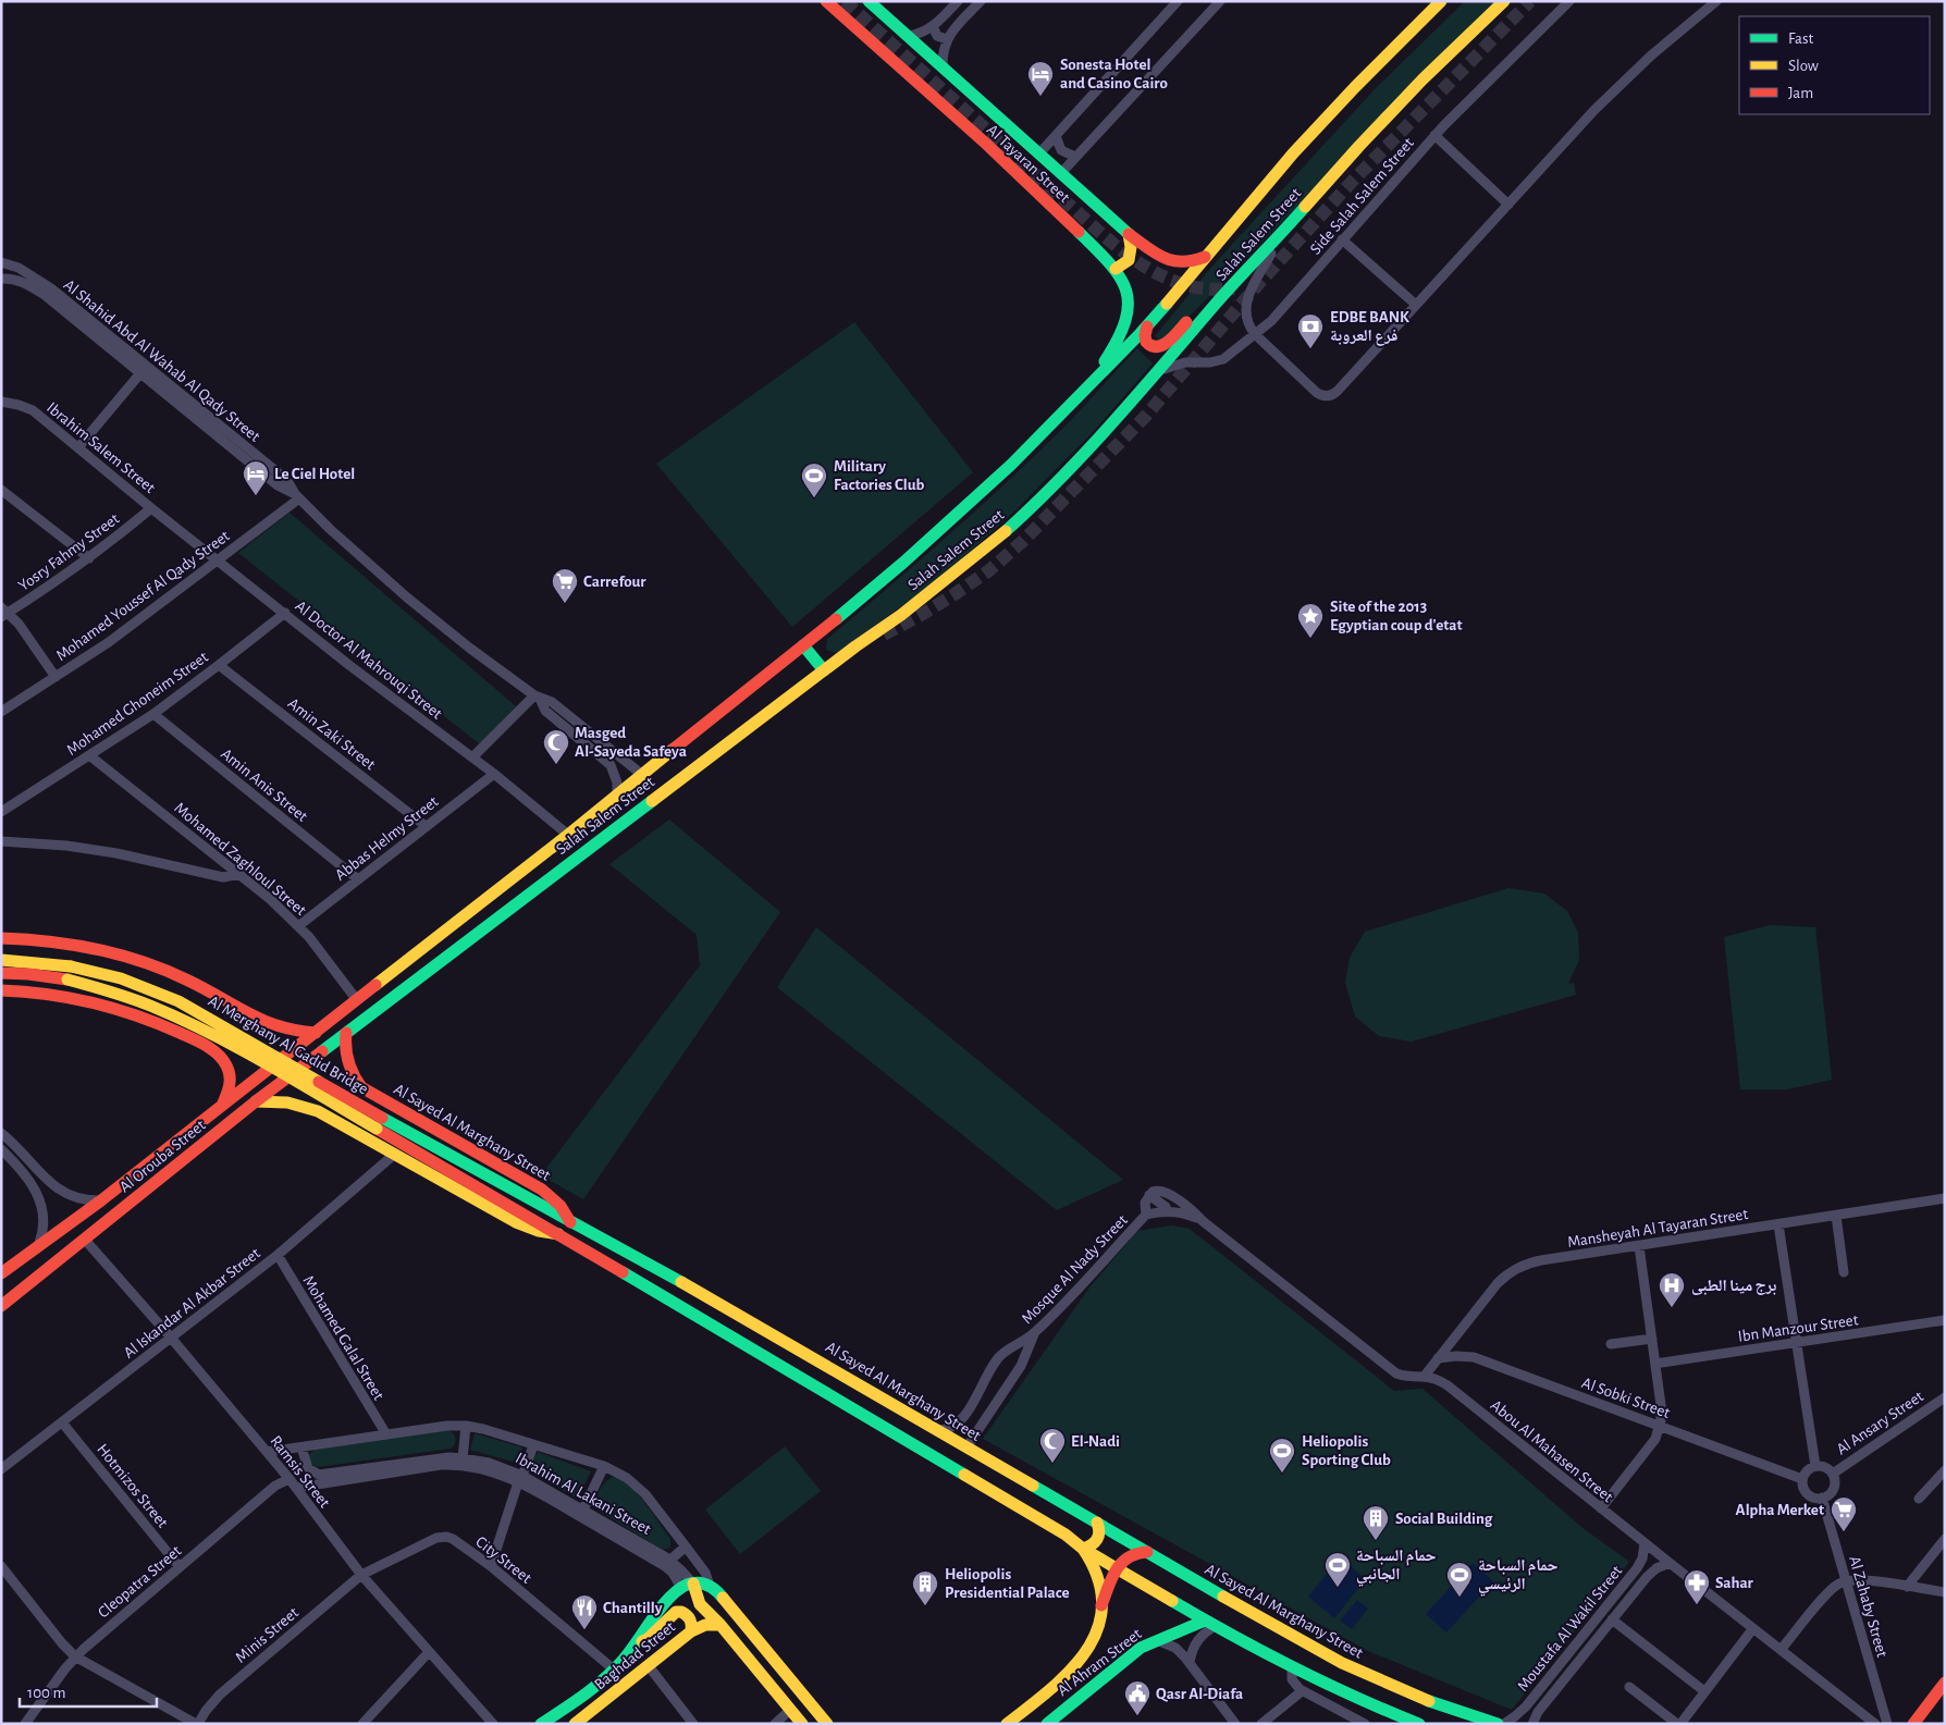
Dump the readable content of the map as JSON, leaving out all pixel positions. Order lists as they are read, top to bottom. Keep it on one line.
{"streets":{"main road":["Al Tayaran Street","Salah Salem Street","Al Merghany Al Gadid Bridge","Al Sayed Al Marghany Street","Al Orouba Street","Ibrahim Al Lakani Street","Baghdad Street","Al Ahram Street"],"street":["Side Salah Salem Street","Al Shahid Abd Al Wahab Al Qady Street","Ibrahim Salem Street","Yosry Fahmy Street","Mohamed Youssef Al Qady Street","Al Doctor Al Mahrouqi Street","Mohamed Ghoneim Street","Amin Zaki Street","Amin Anis Street","Abbas Helmy Street","Mohamed Zaghloul Street","Mansheyah Al Tayaran Street","Mosque Al Nady Street","Al Iskandar Al Akbar Street","Ibn Manzour Street","Mohamed Galal Street","Al Sobki Street","Al Ansary Street","Abou Al Mahasen Street","Ramsis Street","Hotmizos Street","City Street","Cleopatra Street","Al Zahaby Street","Moustafa Al Wakil Street","Minis Street"]},"crossings":[["Al Tayaran Street","Salah Salem Street"],["Side Salah Salem Street","Salah Salem Street"],["Salah Salem Street","Al Shahid Abd Al Wahab Al Qady Street"],["Salah Salem Street","Al Doctor Al Mahrouqi Street"],["Salah Salem Street","Mohamed Zaghloul Street"],["Salah Salem Street","Al Sayed Al Marghany Street"],["Salah Salem Street","Al Orouba Street"],["Al Shahid Abd Al Wahab Al Qady Street","Mohamed Youssef Al Qady Street"],["Ibrahim Salem Street","Yosry Fahmy Street"],["Ibrahim Salem Street","Al Doctor Al Mahrouqi Street"],["Yosry Fahmy Street","Al Doctor Al Mahrouqi Street"],["Mohamed Youssef Al Qady Street","Al Doctor Al Mahrouqi Street"],["Al Doctor Al Mahrouqi Street","Mohamed Ghoneim Street"],["Al Doctor Al Mahrouqi Street","Abbas Helmy Street"],["Mohamed Ghoneim Street","Amin Zaki Street"],["Mohamed Ghoneim Street","Amin Anis Street"],["Mohamed Ghoneim Street","Mohamed Zaghloul Street"],["Amin Zaki Street","Abbas Helmy Street"],["Amin Anis Street","Abbas Helmy Street"],["Abbas Helmy Street","Mohamed Zaghloul Street"],["Al Merghany Al Gadid Bridge","Al Sayed Al Marghany Street"],["Al Sayed Al Marghany Street","Al Orouba Street"],["Al Sayed Al Marghany Street","Mosque Al Nady Street"],["Al Orouba Street","Ramsis Street"],["Mansheyah Al Tayaran Street","Al Sobki Street"],["Mansheyah Al Tayaran Street","Abou Al Mahasen Street"],["Mosque Al Nady Street","Abou Al Mahasen Street"],["Al Iskandar Al Akbar Street","Mohamed Galal Street"],["Al Iskandar Al Akbar Street","Ramsis Street"],["Al Iskandar Al Akbar Street","Hotmizos Street"],["Mohamed Galal Street","Ibrahim Al Lakani Street"],["Al Sobki Street","Al Ansary Street"],["Al Sobki Street","Al Zahaby Street"],["Al Ansary Street","Al Zahaby Street"],["Abou Al Mahasen Street","Moustafa Al Wakil Street"],["Ramsis Street","Ibrahim Al Lakani Street"],["Ramsis Street","City Street"],["Ramsis Street","Cleopatra Street"],["Ramsis Street","Minis Street"],["Hotmizos Street","Cleopatra Street"],["Ibrahim Al Lakani Street","Baghdad Street"],["City Street","Minis Street"],["City Street","Baghdad Street"]],"places":{"hotel":["Sonesta Hotel and Casino Cairo","Le Ciel Hotel"],"bank":["EDBE BANK فرع العروبة"],"sports":["Military Factories Club","Heliopolis Sporting Club","حمام السباحة الجانبي","حمام السباحة الرئيسي"],"supermarket":["Carrefour","Alpha Merket"],"place":["Site of the 2013 Egyptian coup d'etat"],"mosque":["Masged Al-Sayeda Safeya","El-Nadi"],"hospital":["برج مينا الطبى"],"building":["Social Building","Heliopolis Presidential Palace"],"pharmacy":["Sahar"],"restaurant":["Chantilly"],"public building":["Qasr Al-Diafa"]},"legend":["Fast","Slow","Jam"],"scale_bar":"100 m"}
